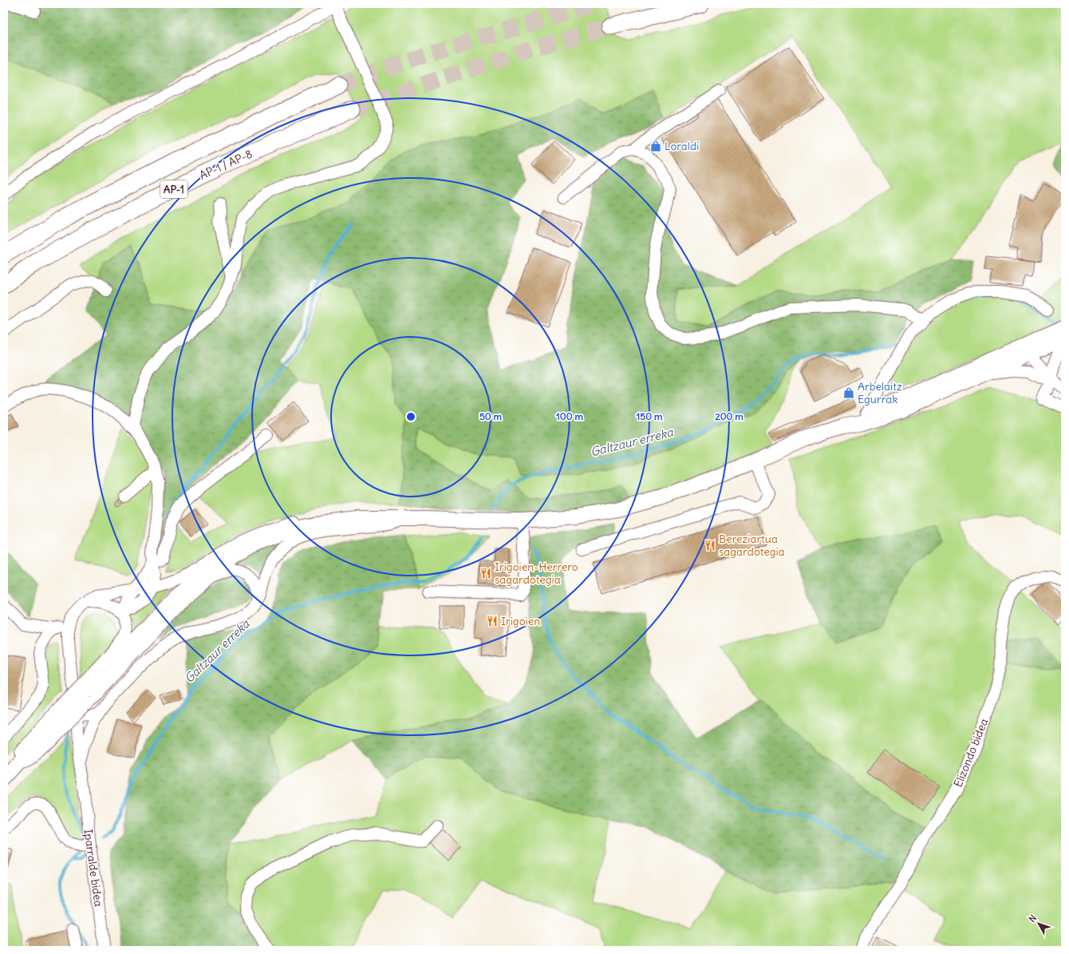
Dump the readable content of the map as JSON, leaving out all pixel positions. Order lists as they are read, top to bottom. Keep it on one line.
{"streets":{"highway":["AP-1 / AP-8","AP-1"],"street":["Elizondo bidea","Iparralde bidea"]},"water":["Galtzaur erreka"],"places":{"shop":["Loraldi","Arbelaitz Egurrak"],"restaurant":["Bereziartua sagardotegia","Irigoien-Herrero sagardotegia","Irigoien"]},"north":"top left","rings":["50 m","100 m","150 m","200 m"]}
